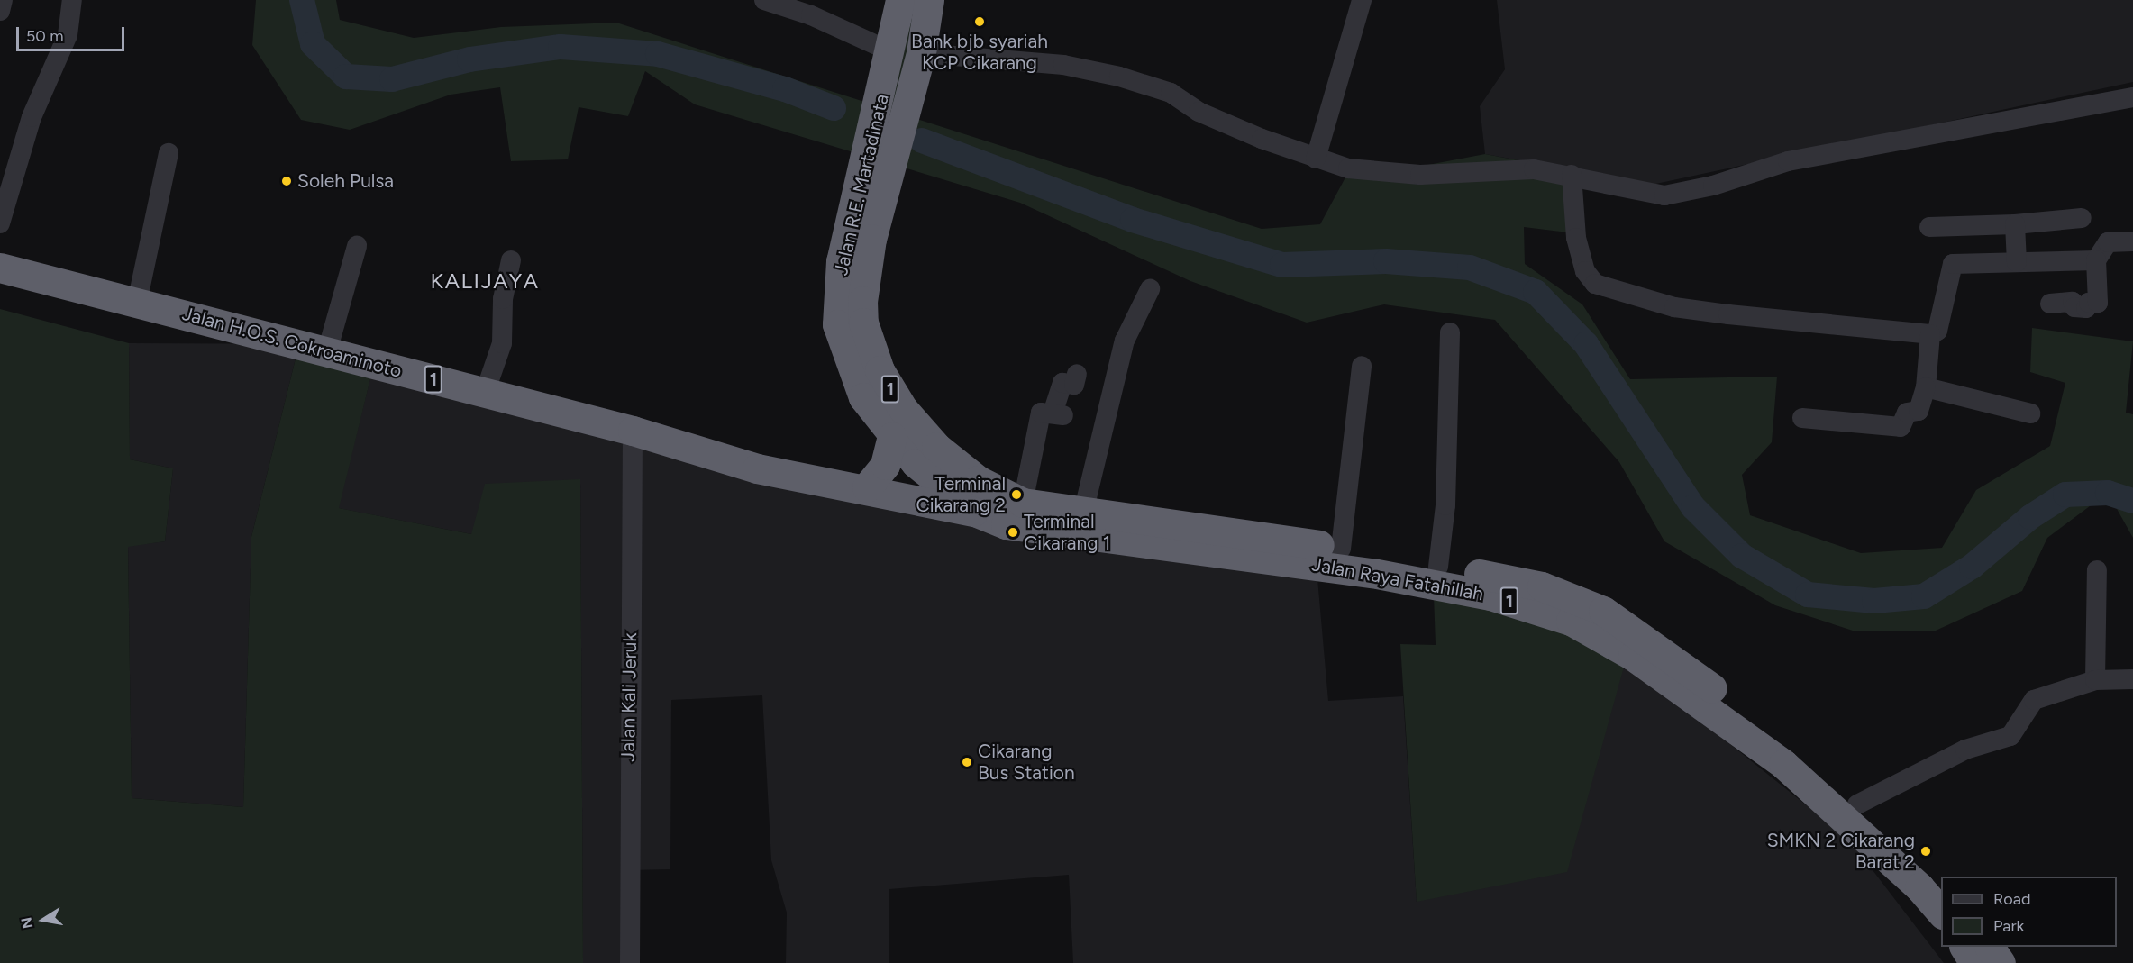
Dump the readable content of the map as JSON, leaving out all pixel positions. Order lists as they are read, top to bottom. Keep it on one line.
{"streets":{"highway":["Jalan R.E. Martadinata","Jalan H.O.S. Cokroaminoto","1","Jalan Raya Fatahillah"],"street":["Jalan Kali Jeruk"]},"crossings":[["Jalan R.E. Martadinata","Jalan H.O.S. Cokroaminoto"],["Jalan R.E. Martadinata","Jalan Raya Fatahillah"],["Jalan H.O.S. Cokroaminoto","Jalan Raya Fatahillah"],["Jalan H.O.S. Cokroaminoto","Jalan Kali Jeruk"]],"districts":["KALIJAYA"],"places":["Bank bjb syariah KCP Cikarang","Soleh Pulsa","Terminal Cikarang 2","Terminal Cikarang 1","Cikarang Bus Station","SMKN 2 Cikarang Barat 2"],"legend":["Road","Park"],"scale_bar":"50 m","north":"left"}
